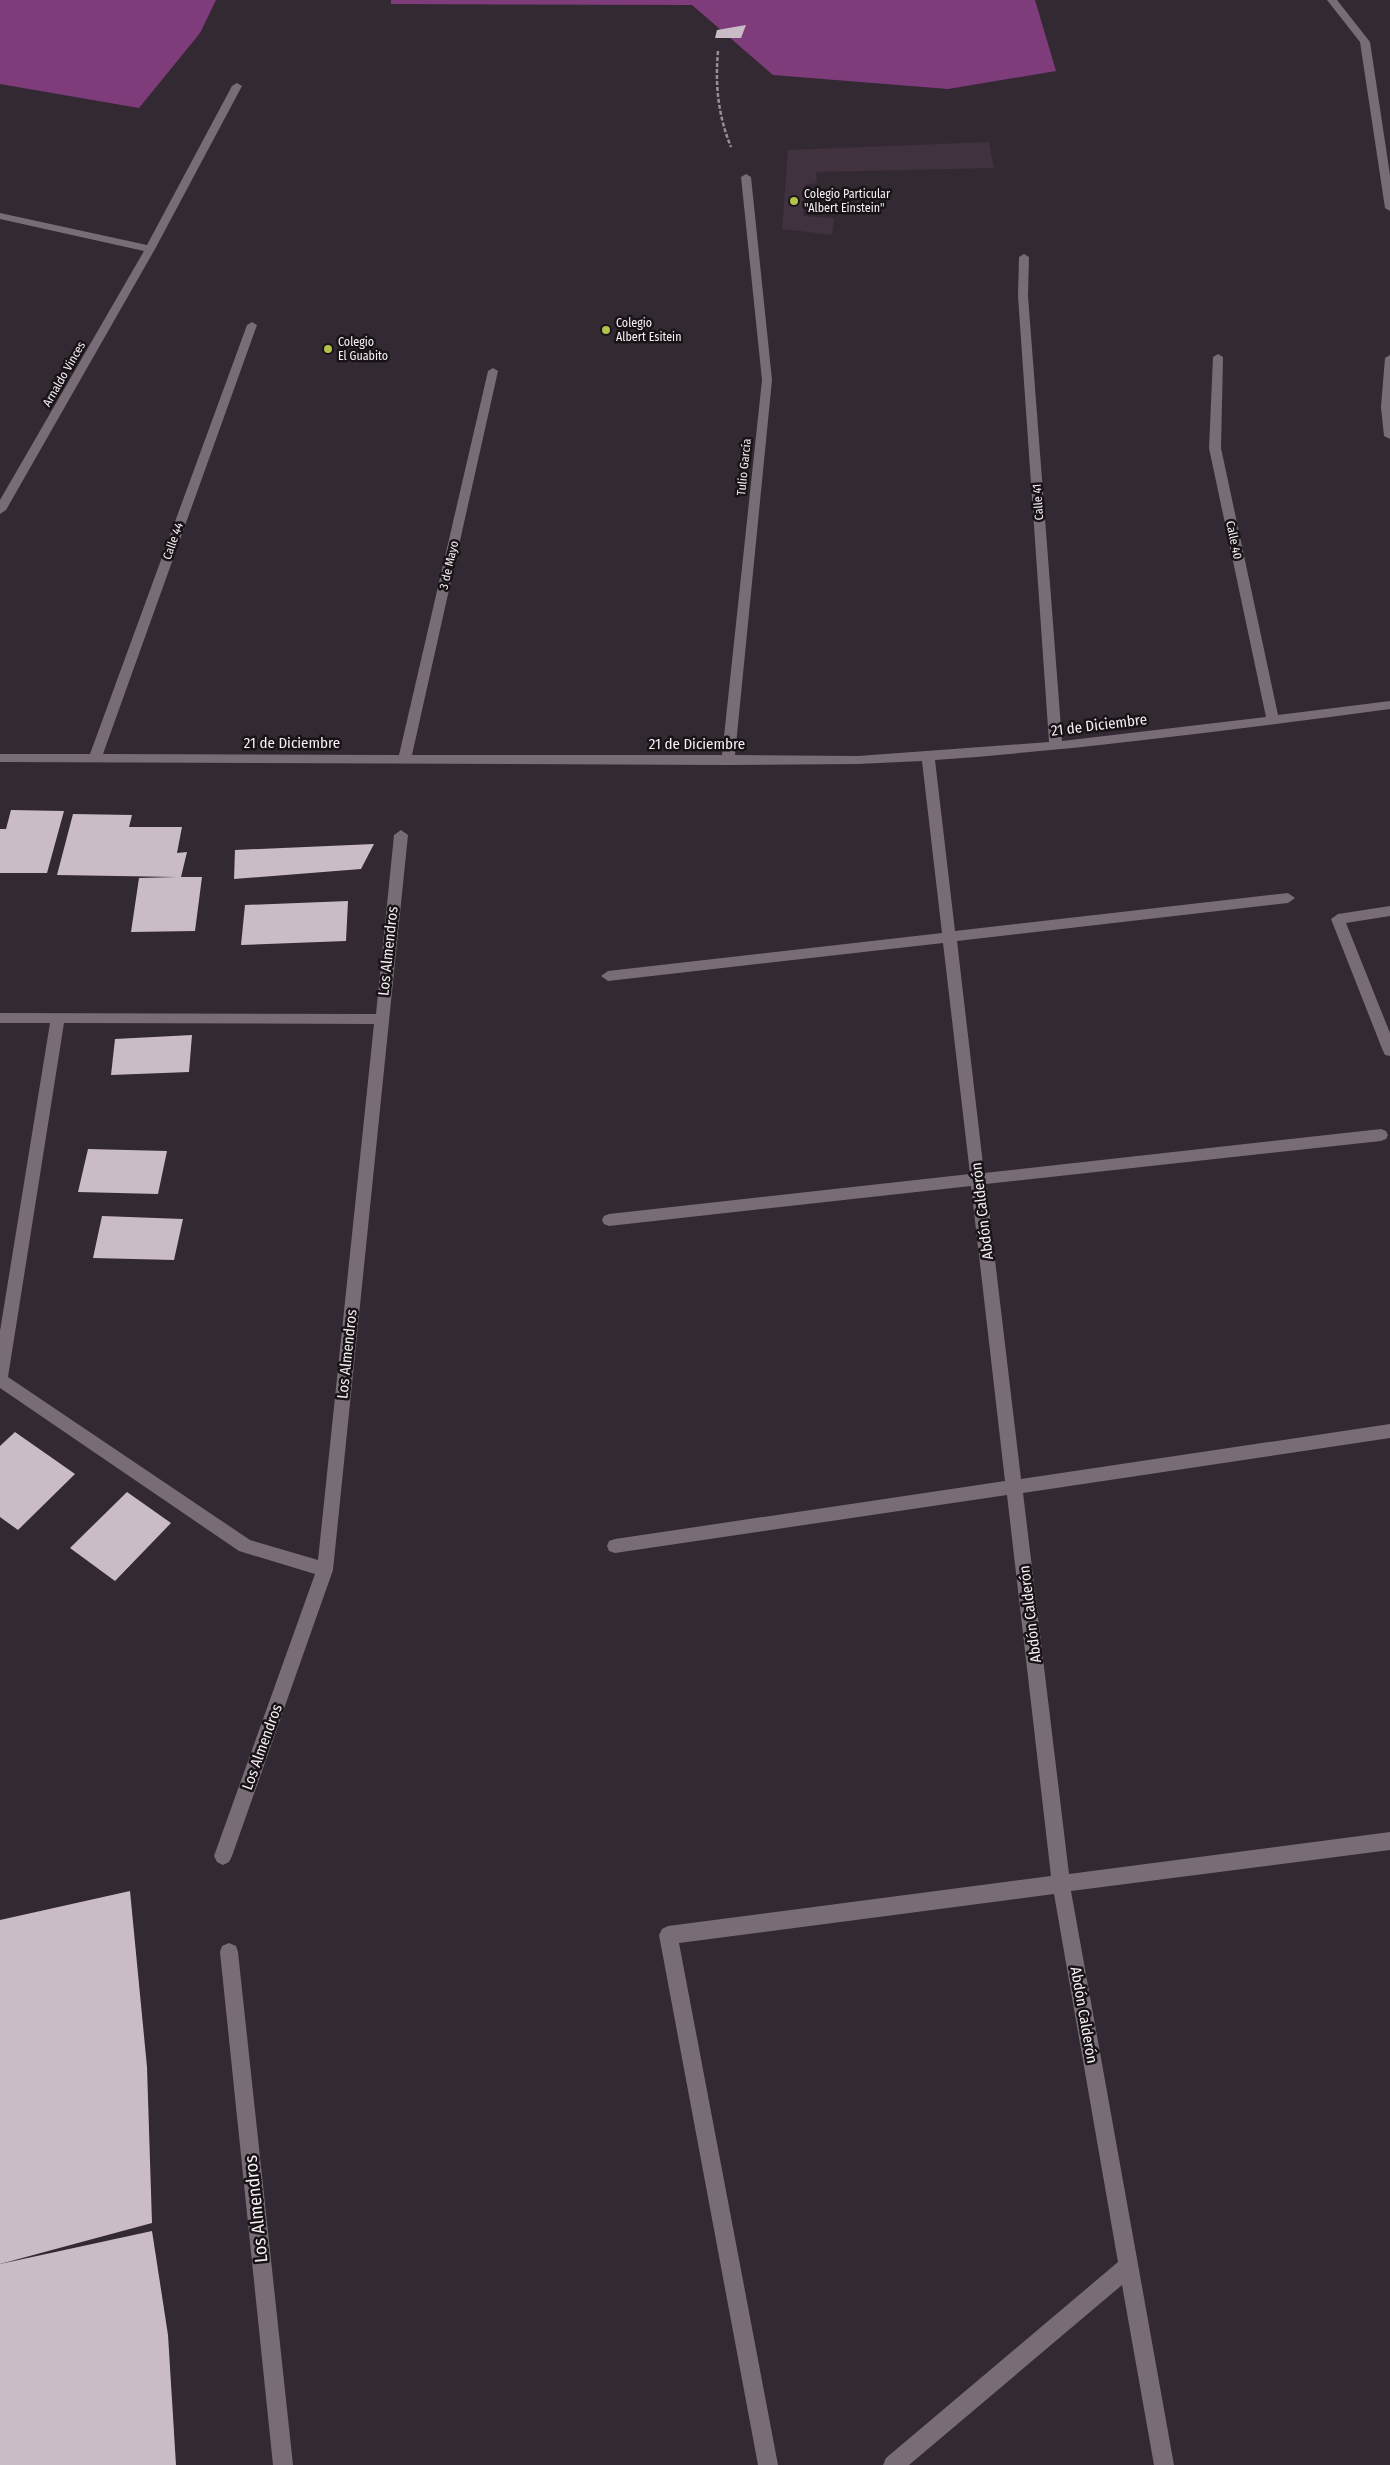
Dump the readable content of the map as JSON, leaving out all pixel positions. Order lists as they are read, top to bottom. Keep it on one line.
{"streets":{"street":["Arnaldo Vinces","Tulio García","Calle 41","Calle 40","Calle 44","3 de Mayo","21 de Diciembre","Los Almendros","Abdón Calderón"]},"crossings":[["Tulio García","21 de Diciembre"],["Calle 41","21 de Diciembre"],["Calle 40","21 de Diciembre"],["Calle 44","21 de Diciembre"],["3 de Mayo","21 de Diciembre"],["21 de Diciembre","Abdón Calderón"]],"places":["Colegio Particular \"Albert Einstein\"","Colegio Albert Esitein","Colegio El Guabito"]}
